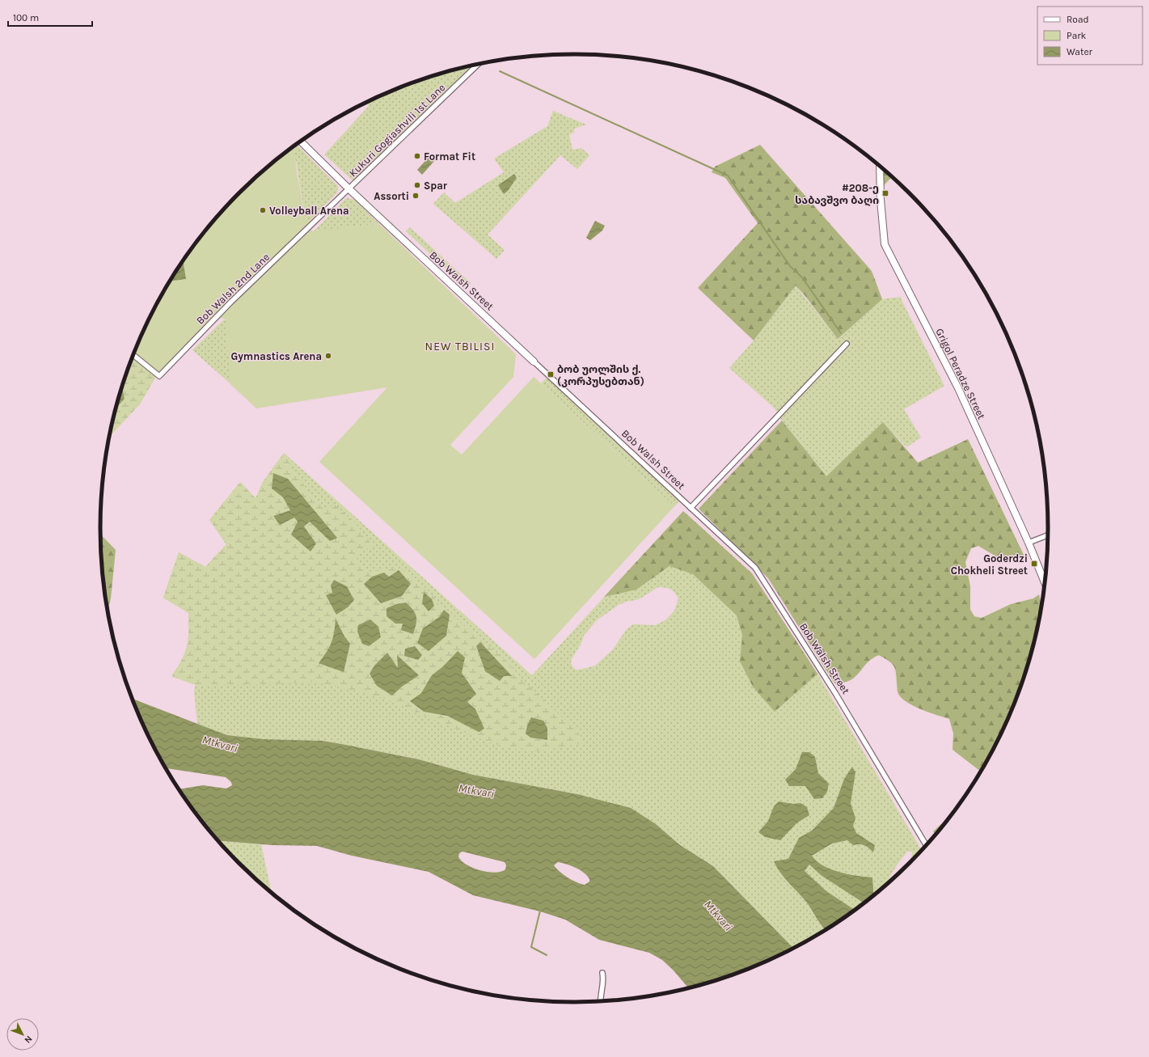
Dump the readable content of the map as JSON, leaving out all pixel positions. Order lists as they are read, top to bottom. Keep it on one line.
{"streets":{"street":["Kukuri Gogiashvili 1st Lane","Bob Walsh Street","Bob Walsh 2nd Lane","Grigol Peradze Street"]},"crossings":[["Kukuri Gogiashvili 1st Lane","Bob Walsh Street"],["Kukuri Gogiashvili 1st Lane","Bob Walsh 2nd Lane"],["Bob Walsh Street","Bob Walsh 2nd Lane"]],"districts":["NEW TBILISI"],"water":["Mtkvari"],"places":{"other":["Format Fit","Spar","Assorti","Volleyball Arena","Gymnastics Arena"],"transit":["#208-ე საბავშვო ბაღი","ბობ უოლშის ქ. (კორპუსებთან)","Goderdzi Chokheli Street"]},"legend":["Road","Park","Water"],"scale_bar":"100 m","north":"bottom right"}
